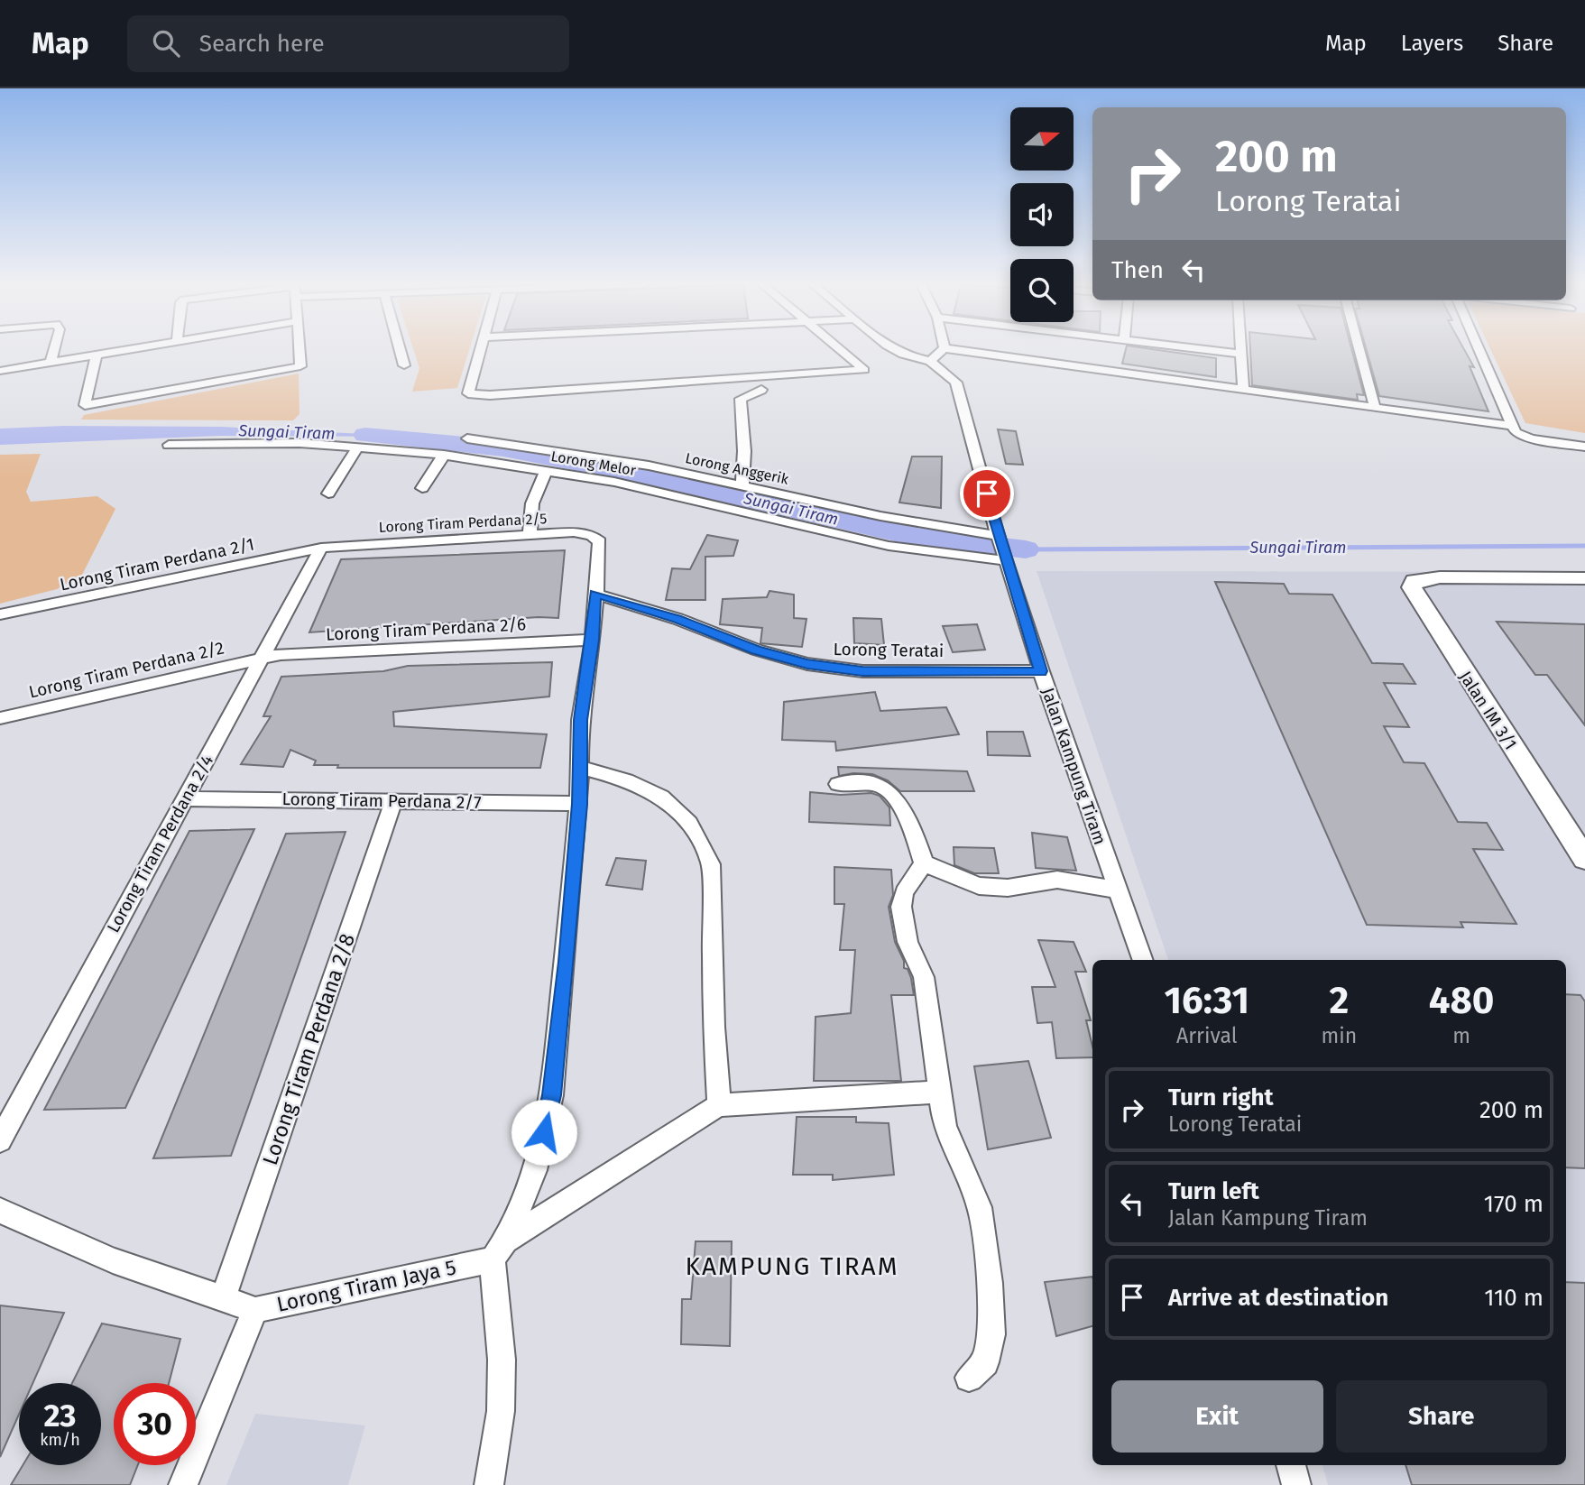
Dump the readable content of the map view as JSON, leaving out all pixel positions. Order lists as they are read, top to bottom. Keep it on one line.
{"streets":{"street":["Lorong Melor","Lorong Anggerik","Lorong Tiram Perdana 2/5","Lorong Tiram Perdana 2/1","Lorong Tiram Perdana 2/6","Lorong Teratai","Lorong Tiram Perdana 2/2","Jalan IM 3/1","Jalan Kampung Tiram","Lorong Tiram Perdana 2/7","Lorong Tiram Perdana 2/4","Lorong Tiram Perdana 2/8","Lorong Tiram Jaya 5"]},"crossings":[["Lorong Melor","Lorong Anggerik"],["Lorong Melor","Jalan Kampung Tiram"],["Lorong Anggerik","Jalan Kampung Tiram"],["Lorong Tiram Perdana 2/5","Lorong Tiram Perdana 2/1"],["Lorong Tiram Perdana 2/5","Lorong Teratai"],["Lorong Tiram Perdana 2/5","Lorong Tiram Perdana 2/4"],["Lorong Tiram Perdana 2/1","Lorong Tiram Perdana 2/4"],["Lorong Tiram Perdana 2/6","Lorong Tiram Perdana 2/2"],["Lorong Tiram Perdana 2/6","Lorong Tiram Perdana 2/4"],["Lorong Teratai","Jalan Kampung Tiram"],["Lorong Tiram Perdana 2/2","Lorong Tiram Perdana 2/4"],["Lorong Tiram Perdana 2/7","Lorong Tiram Perdana 2/4"],["Lorong Tiram Perdana 2/7","Lorong Tiram Perdana 2/8"]],"districts":["KAMPUNG TIRAM"],"water":["Sungai Tiram"],"north":"right","page":{"header":"Map","search":"Search here","nav":["Map","Layers","Share"],"turn":["200 m","Lorong Teratai"],"then":"Then","eta":["16:31","Arrival","2","min","480","m"],"list":[{"name":"Turn right","note":"Lorong Teratai","value":"200 m"},{"name":"Turn left","note":"Jalan Kampung Tiram","value":"170 m"},{"name":"Arrive at destination","value":"110 m"}],"buttons":["Exit","Share"],"speed":"23 km/h","limit":"30"}}
